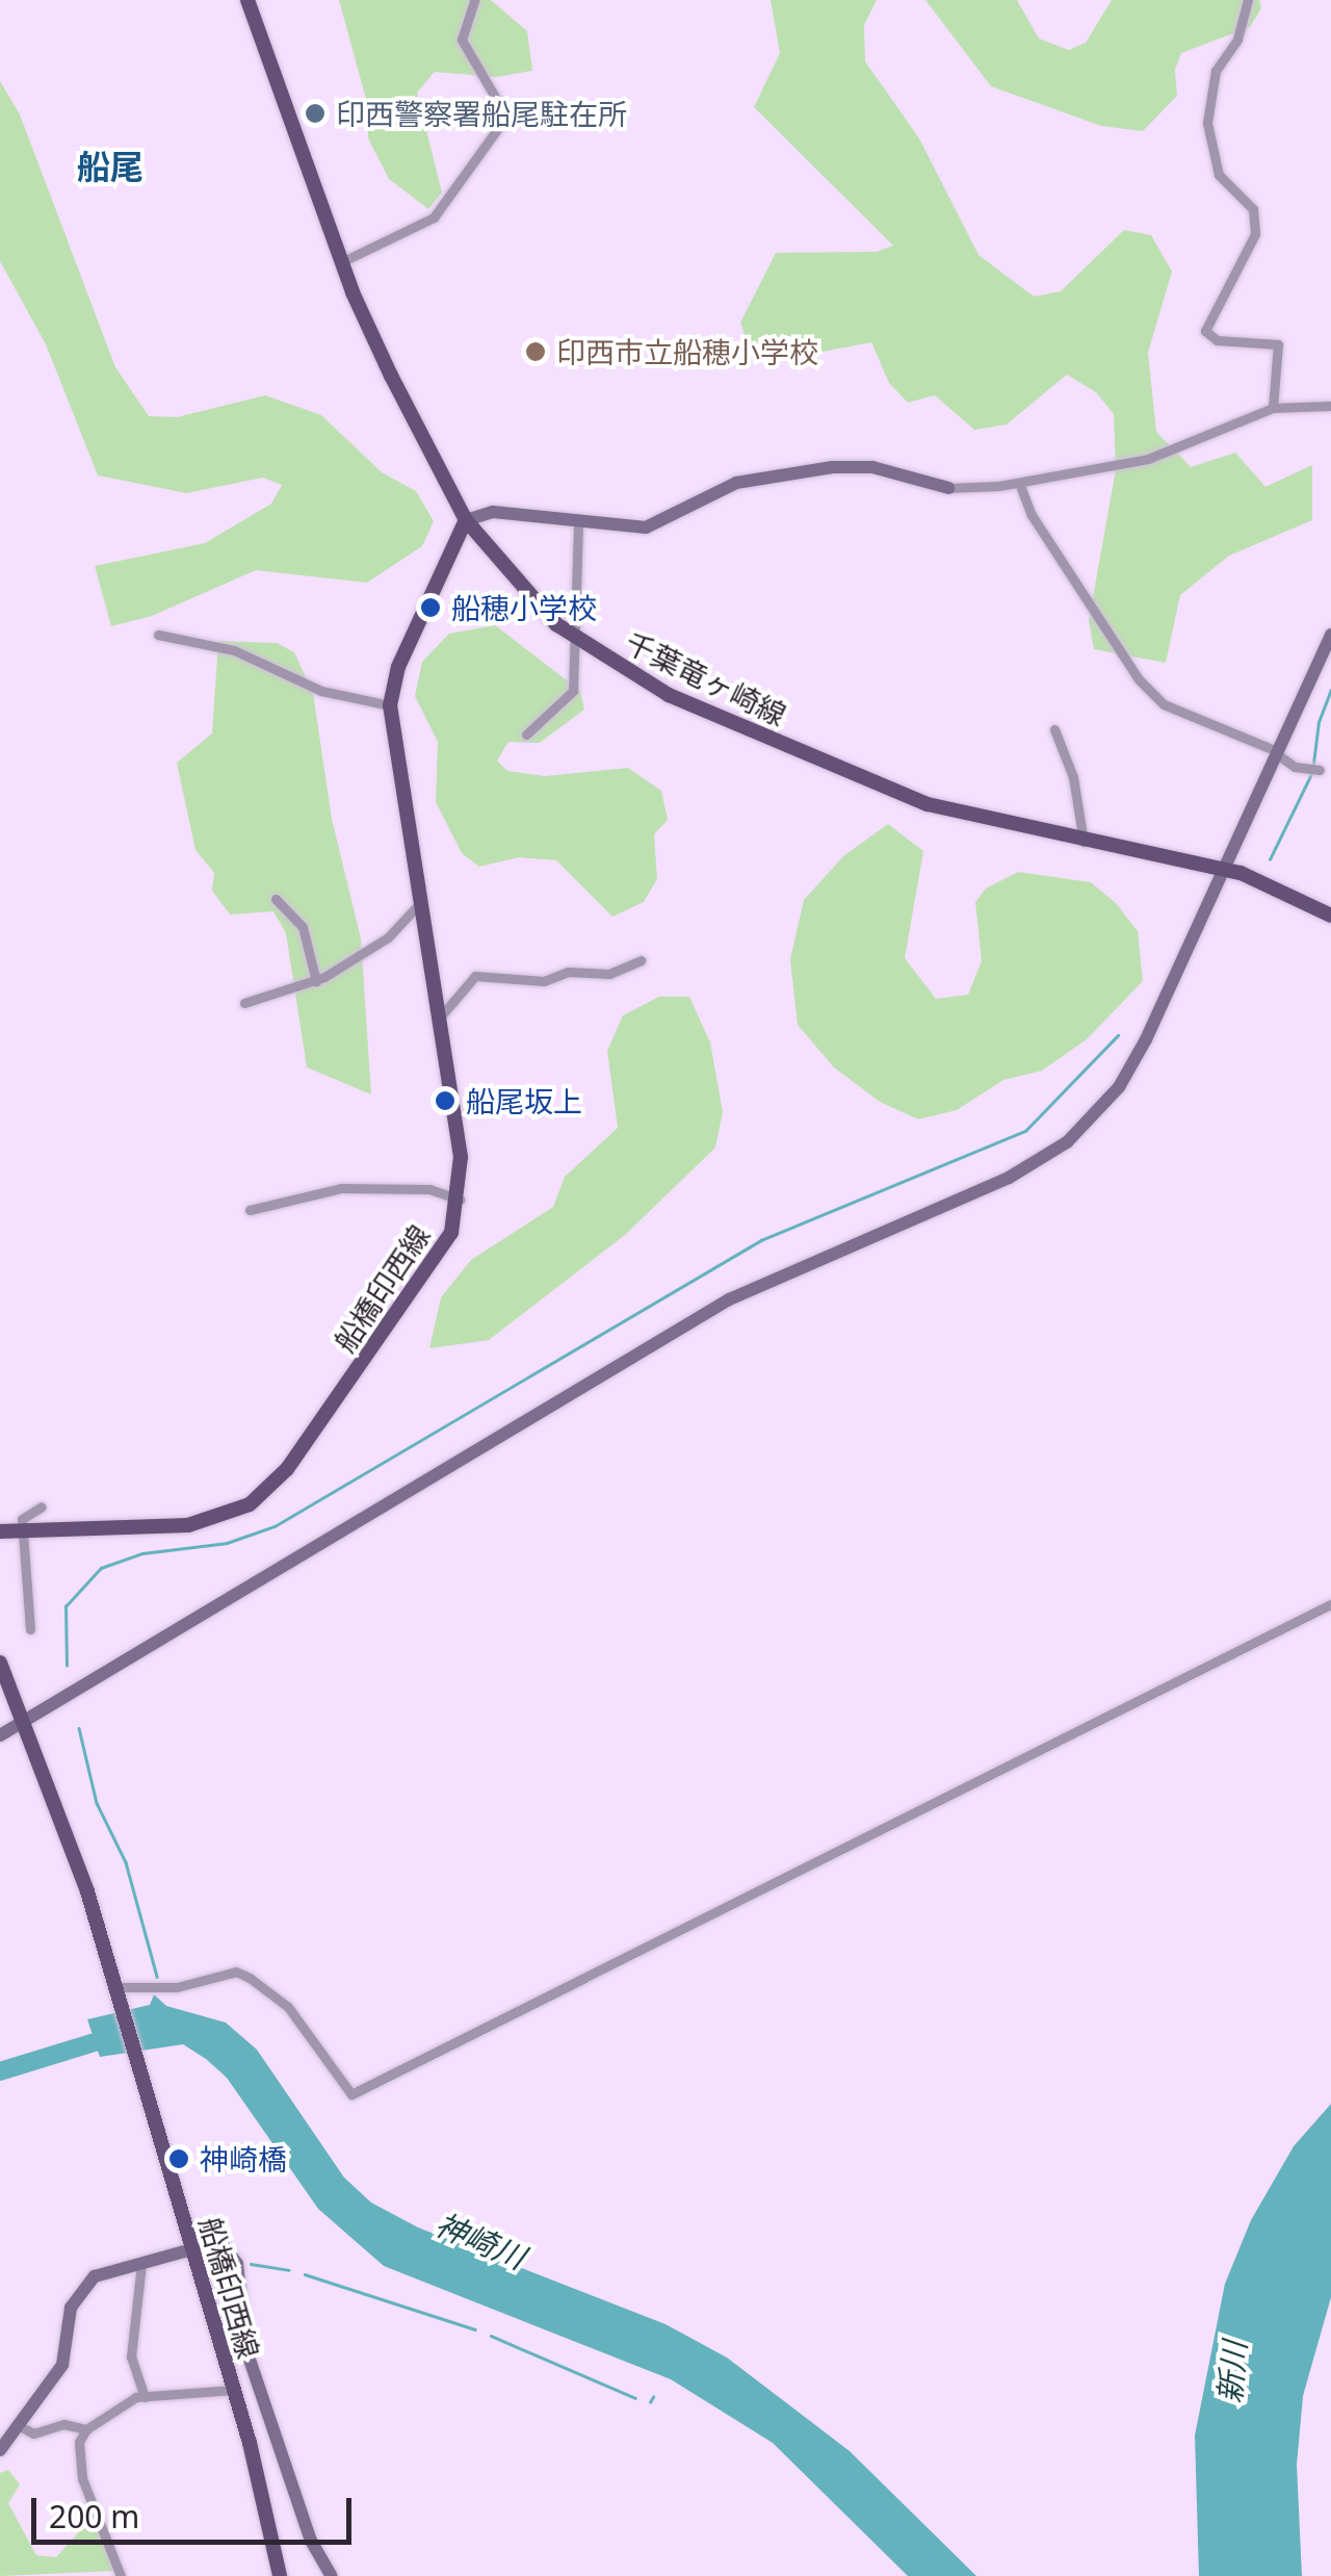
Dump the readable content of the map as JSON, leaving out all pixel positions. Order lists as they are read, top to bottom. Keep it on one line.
{"streets":{"main road":["千葉竜ヶ崎線","船橋印西線"]},"crossings":[["千葉竜ヶ崎線","船橋印西線"]],"districts":["船尾"],"water":["神崎川","新川"],"places":["印西警察署船尾駐在所","印西市立船穂小学校","船穂小学校","船尾坂上","神崎橋"],"scale_bar":"200 m"}
